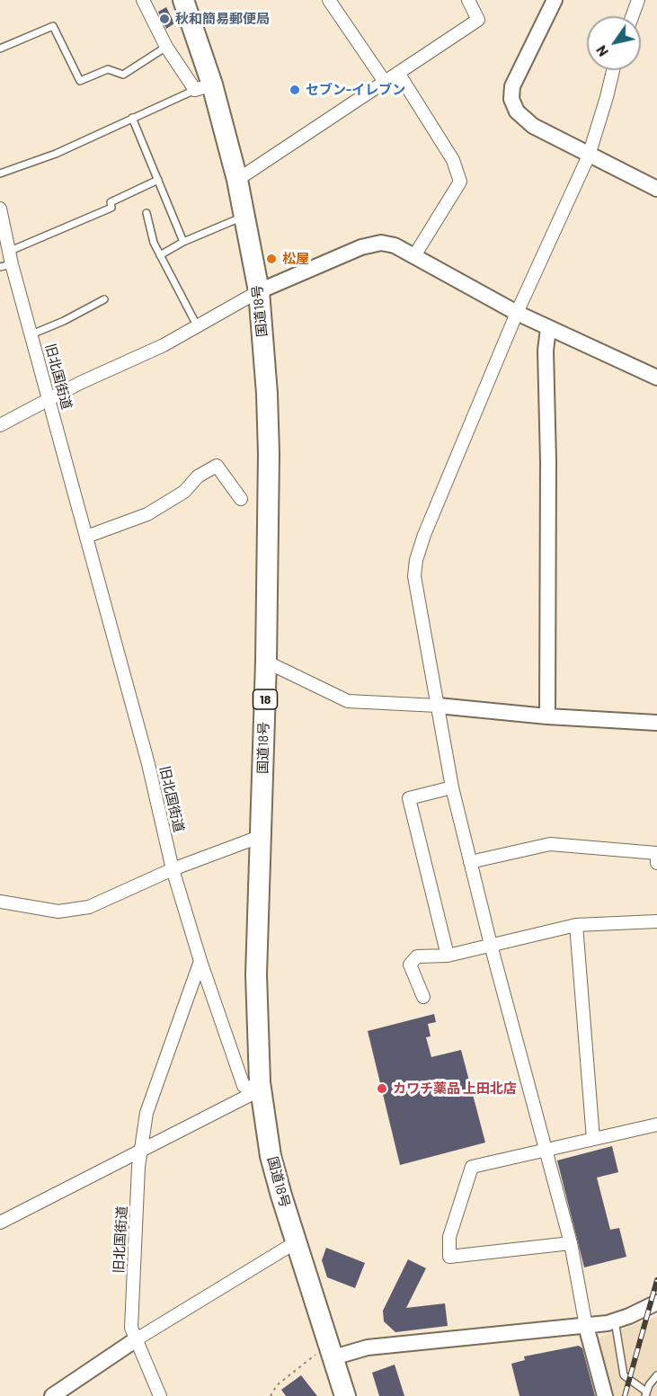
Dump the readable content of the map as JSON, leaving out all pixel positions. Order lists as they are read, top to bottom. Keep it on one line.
{"streets":{"highway":["国道18号","18"],"street":["旧北国街道"]},"places":["秋和簡易郵便局","セブン-イレブン","松屋","カワチ薬品 上田北店"],"north":"bottom left"}
